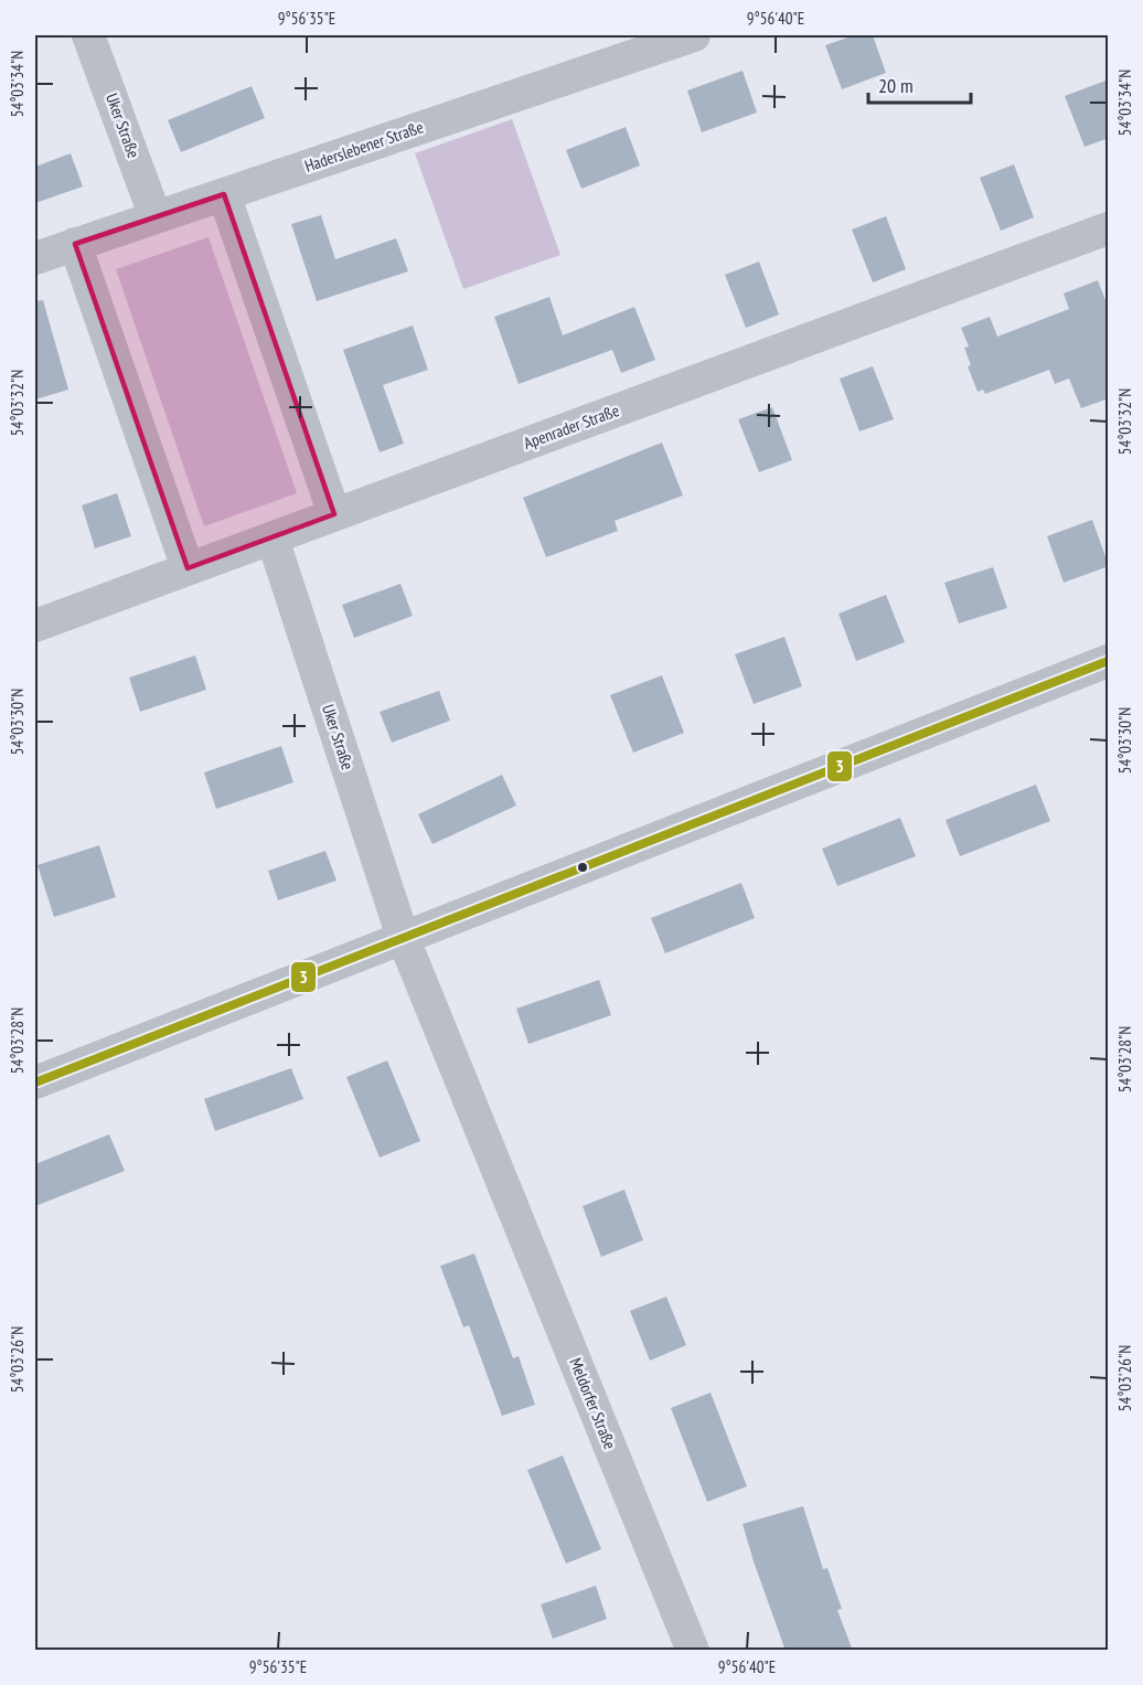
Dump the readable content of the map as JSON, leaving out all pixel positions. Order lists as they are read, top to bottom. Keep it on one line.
{"streets":{"street":["Uker Straße","Haderslebener Straße","Apenrader Straße","Meldorfer Straße"]},"crossings":[["Uker Straße","Haderslebener Straße"],["Uker Straße","Apenrader Straße"],["Uker Straße","Meldorfer Straße"]],"lines":["transit line 3"],"scale_bar":"20 m","coordinates":["9°56'35\"E","9°56'40\"E","54°03'34\"N","54°03'32\"N","54°03'30\"N","54°03'28\"N","54°03'26\"N"]}
